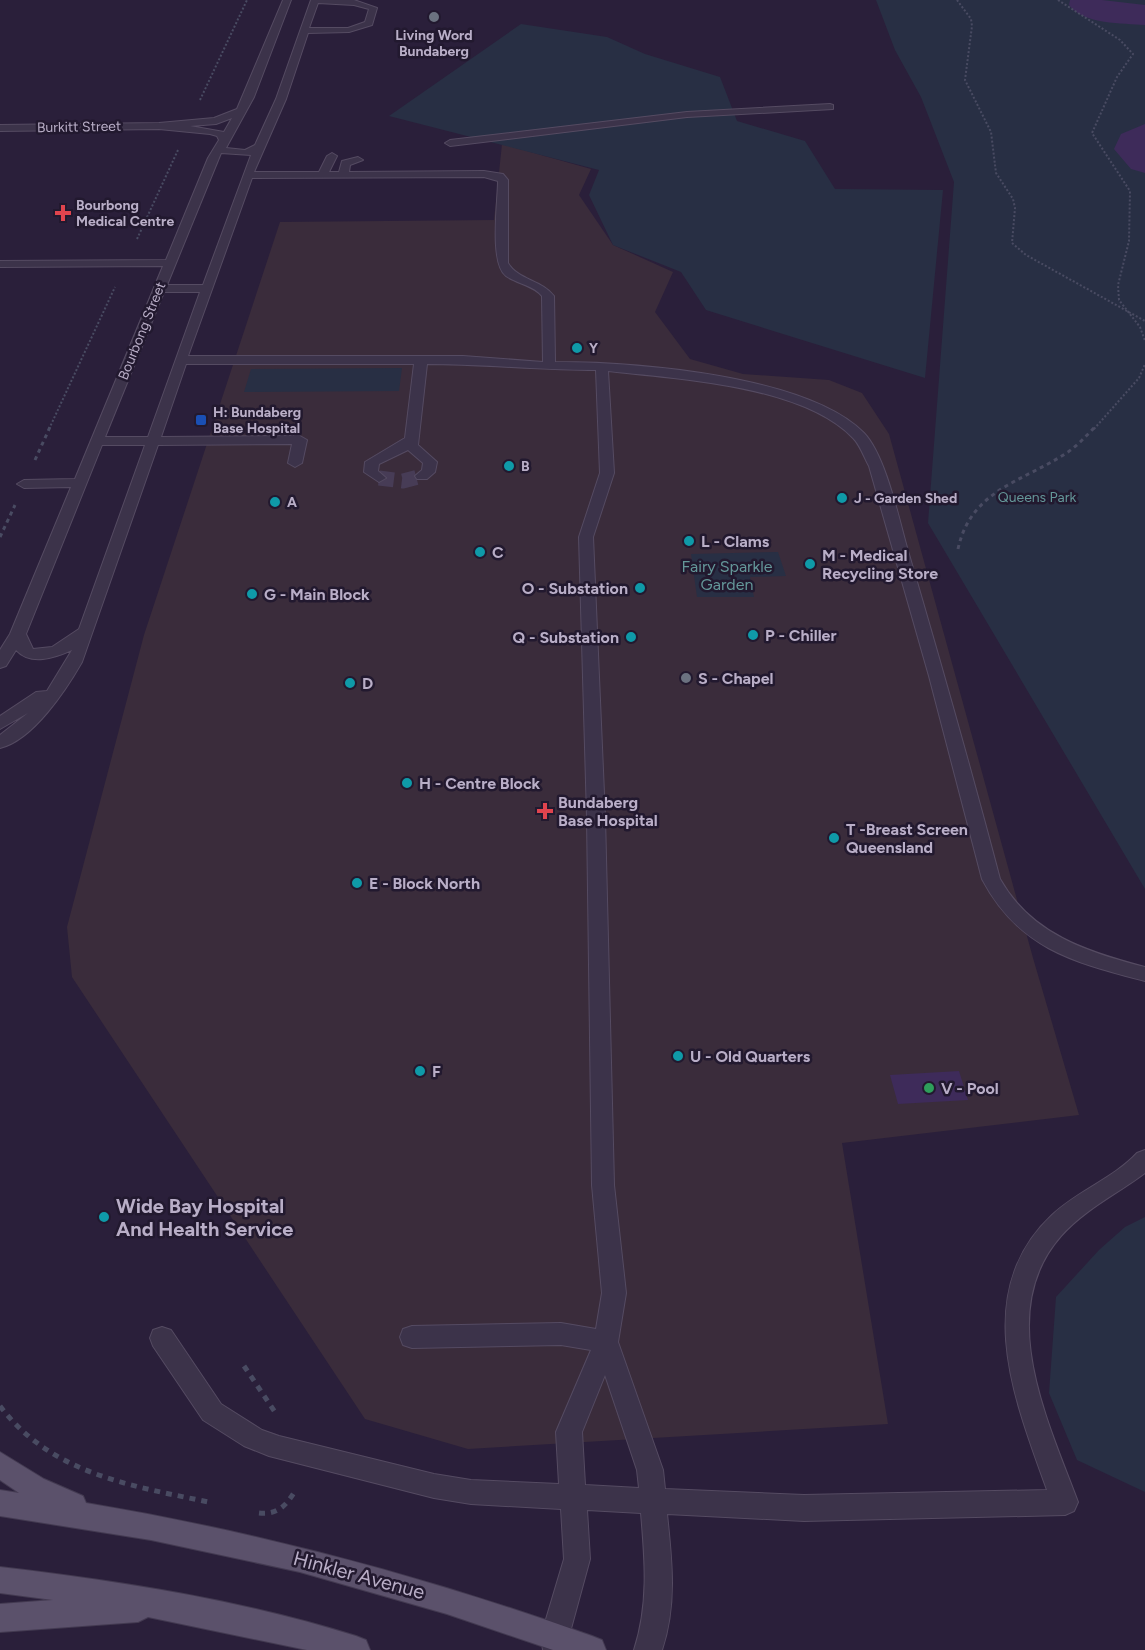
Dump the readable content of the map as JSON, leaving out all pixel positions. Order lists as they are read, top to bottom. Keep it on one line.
{"streets":{"main road":["Hinkler Avenue"],"street":["Burkitt Street","Bourbong Street"]},"crossings":[["Burkitt Street","Bourbong Street"]],"parks":["Queens Park","Fairy Sparkle Garden"],"places":{"other":["Living Word Bundaberg","Y","B","J - Garden Shed","A","L - Clams","C","M - Medical Recycling Store","O - Substation","G - Main Block","P - Chiller","Q - Substation","S - Chapel","D","H - Centre Block","T -Breast Screen Queensland","E - Block North","U - Old Quarters","F","V - Pool","Wide Bay Hospital And Health Service"],"health":["Bourbong Medical Centre","Bundaberg Base Hospital"],"transit":["H: Bundaberg Base Hospital"]}}
